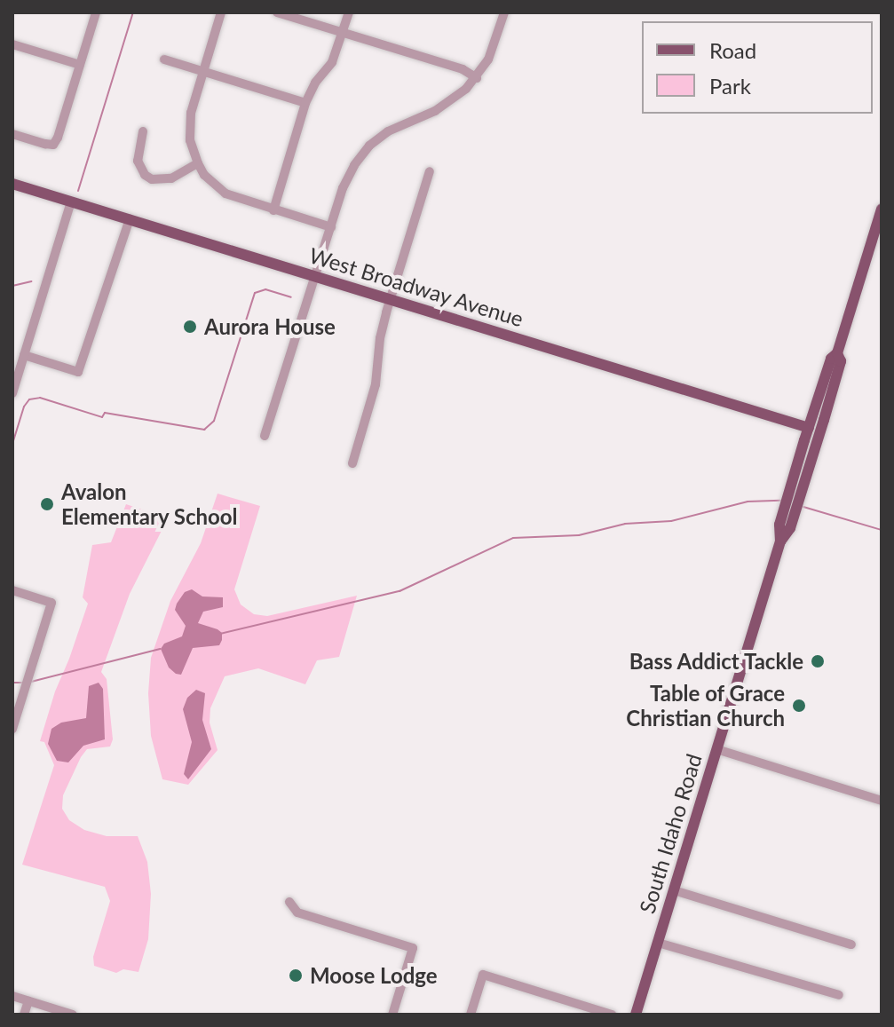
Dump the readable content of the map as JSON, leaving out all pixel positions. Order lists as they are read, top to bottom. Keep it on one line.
{"streets":{"main road":["West Broadway Avenue","South Idaho Road"]},"crossings":[["West Broadway Avenue","South Idaho Road"]],"places":["Aurora House","Avalon Elementary School","Bass Addict Tackle","Table of Grace Christian Church","Moose Lodge"],"legend":["Road","Park"]}
